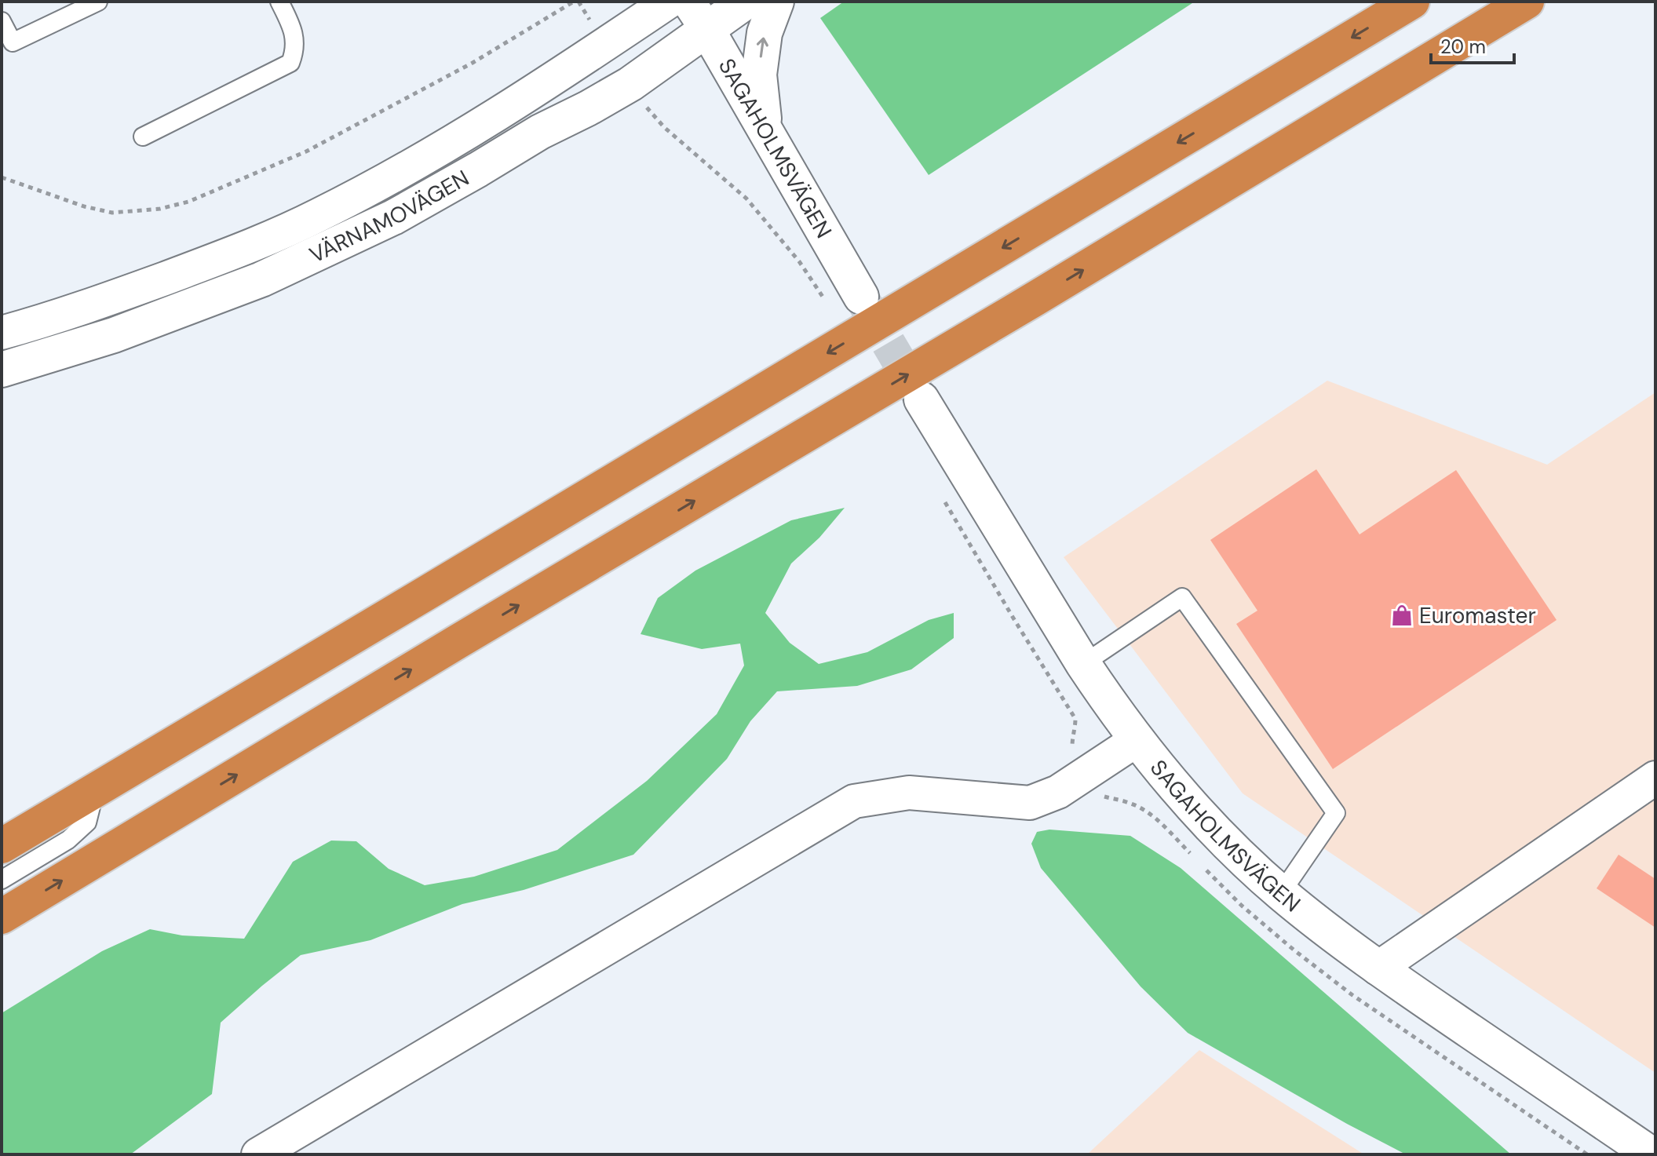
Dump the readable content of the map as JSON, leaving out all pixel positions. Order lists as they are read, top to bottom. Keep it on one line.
{"streets":{"street":["SAGAHOLMSVÄGEN","VÄRNAMOVÄGEN"]},"crossings":[["SAGAHOLMSVÄGEN","VÄRNAMOVÄGEN"]],"places":{"shop":["Euromaster"]},"scale_bar":"20 m"}
